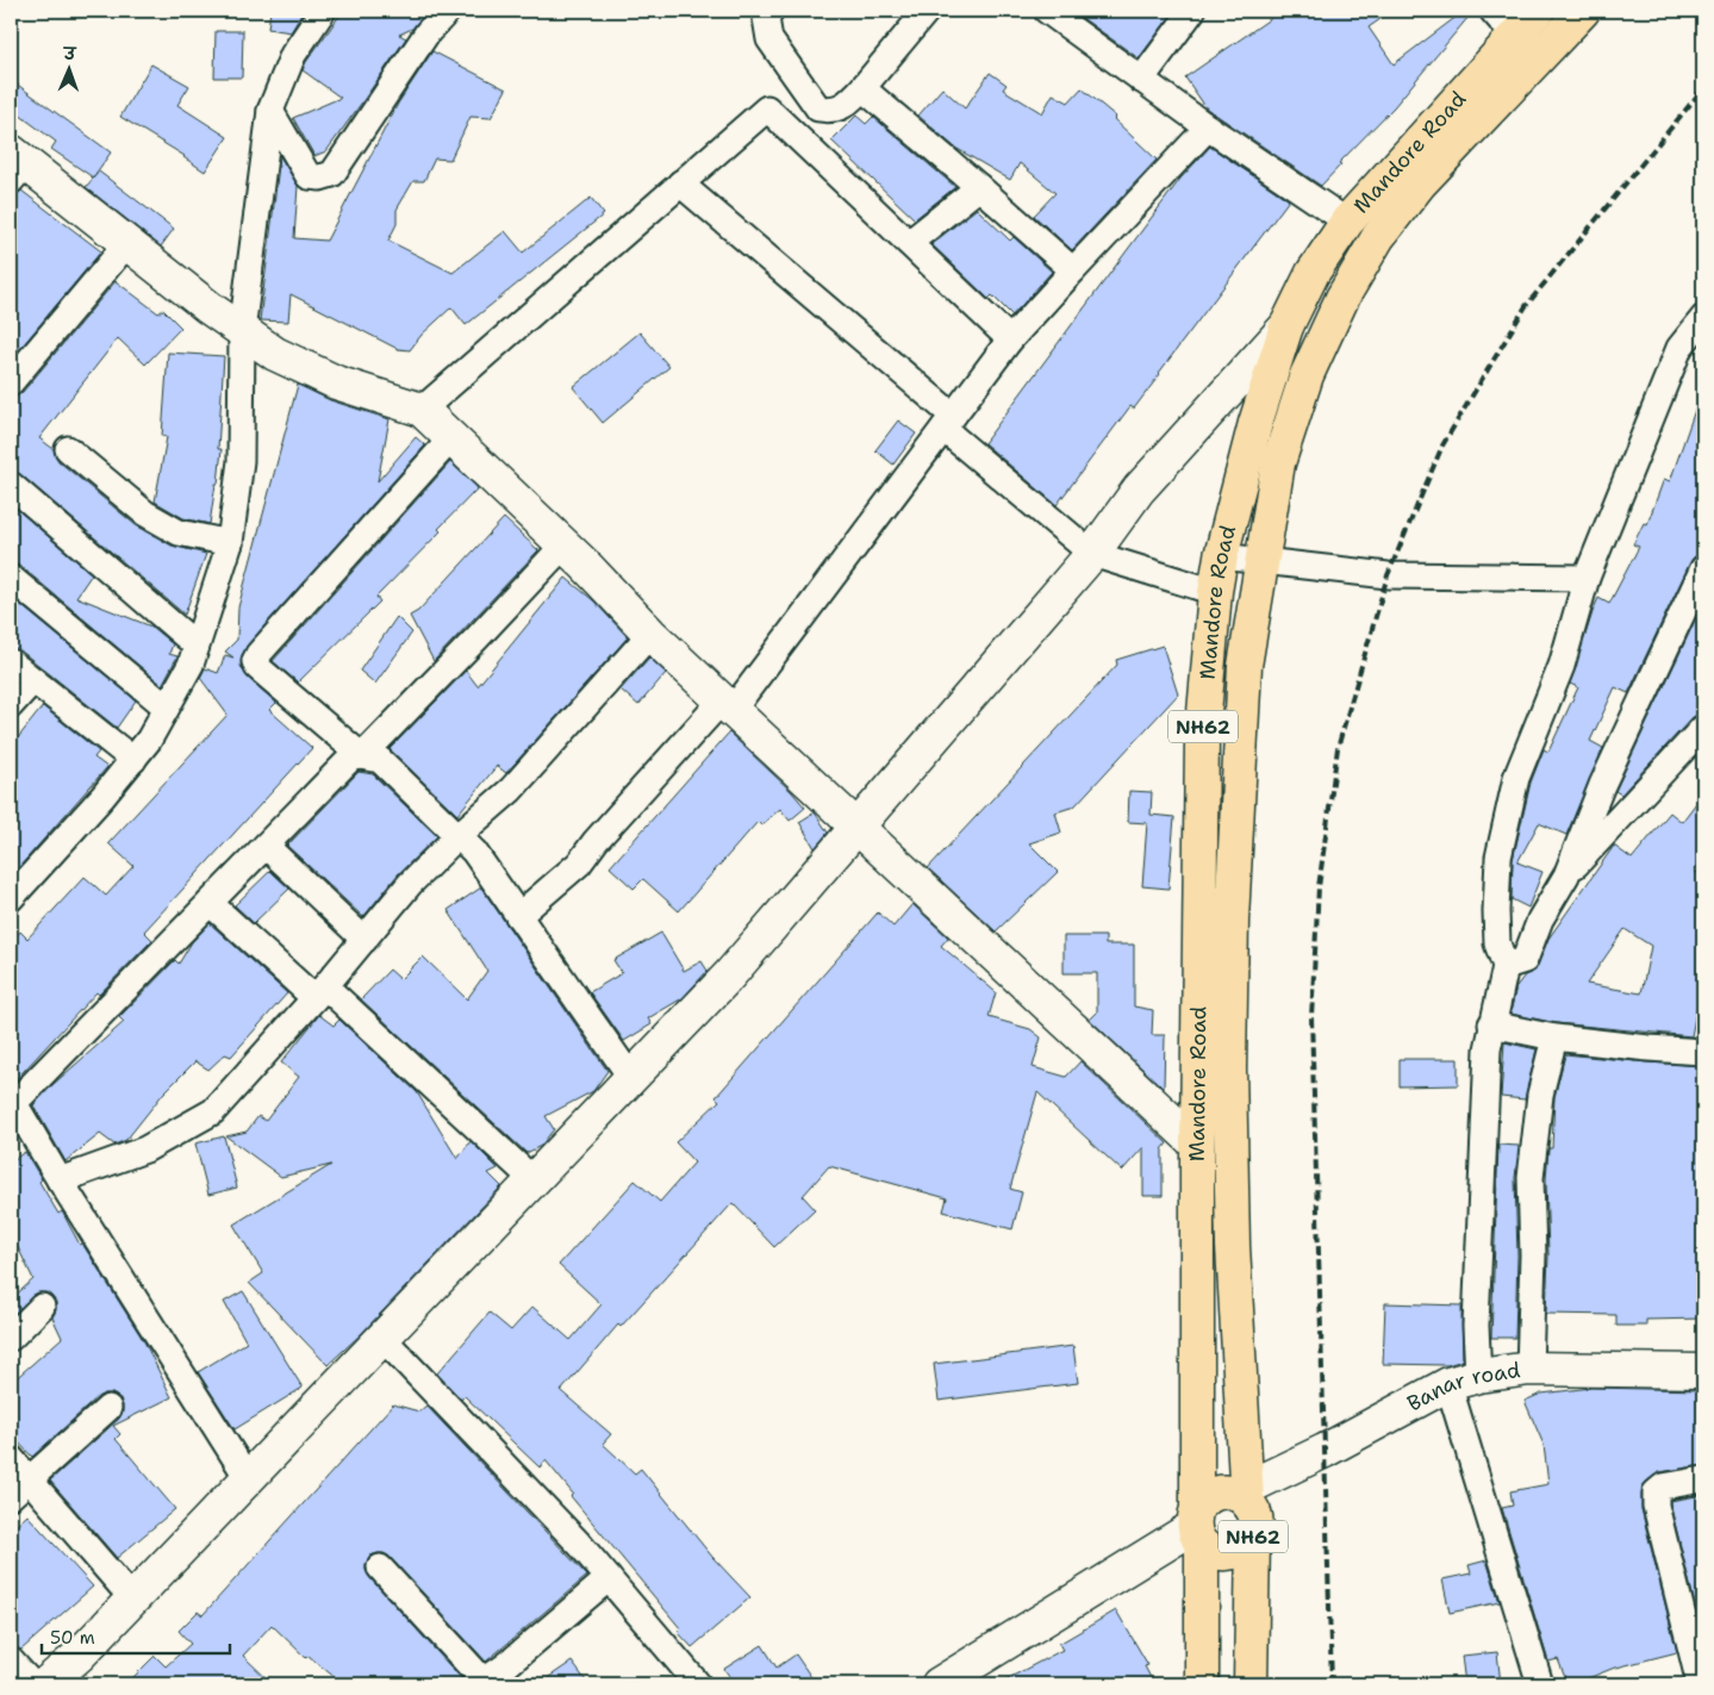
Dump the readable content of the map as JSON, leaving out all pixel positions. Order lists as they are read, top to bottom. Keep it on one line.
{"streets":{"highway":["Mandore Road","NH62"],"street":["Banar road"]},"crossings":[["Mandore Road","NH62"],["Mandore Road","Banar road"],["NH62","Banar road"]],"scale_bar":"50 m","north":"top"}
